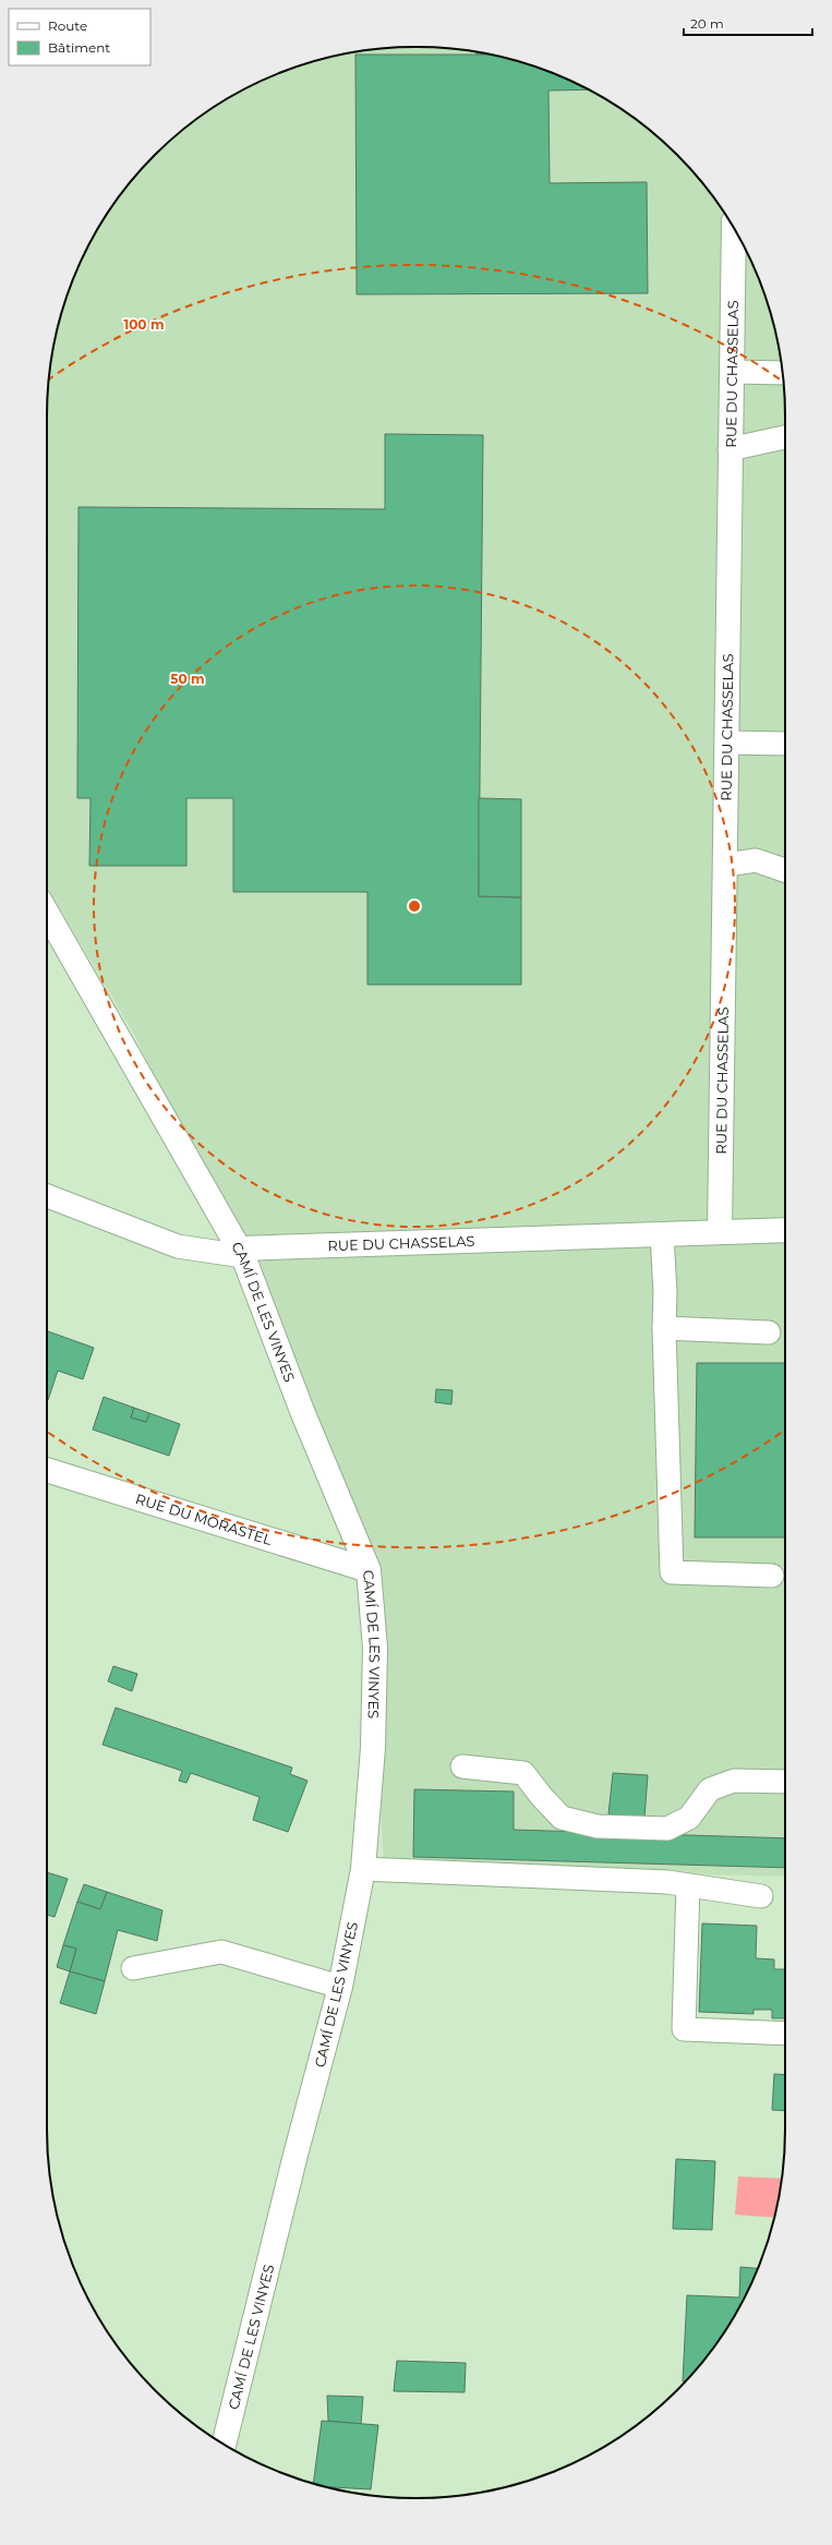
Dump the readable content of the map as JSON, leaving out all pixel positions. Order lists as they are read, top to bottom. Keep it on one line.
{"streets":{"street":["RUE DU CHASSELAS","CAMÍ DE LES VINYES","RUE DU MORASTEL"]},"crossings":[["RUE DU CHASSELAS","CAMÍ DE LES VINYES"],["CAMÍ DE LES VINYES","RUE DU MORASTEL"]],"legend":["Route","Bâtiment"],"scale_bar":"20 m","rings":["100 m","50 m"]}
